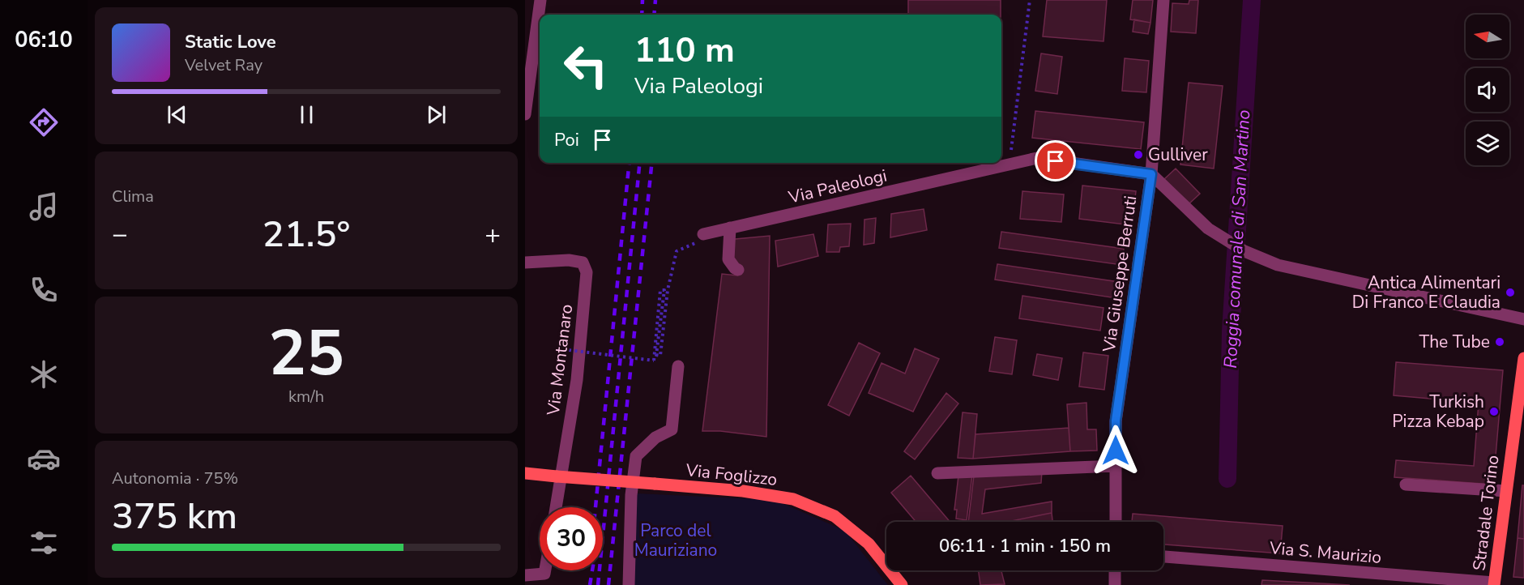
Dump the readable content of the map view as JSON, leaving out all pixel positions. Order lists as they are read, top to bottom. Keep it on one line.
{"streets":{"main road":["Via Foglizzo","Stradale Torino"],"street":["Via Paleologi","Via Giuseppe Berruti","Via Montanaro","Via S. Maurizio"]},"crossings":[["Via Paleologi","Via Giuseppe Berruti"],["Stradale Torino","Via S. Maurizio"]],"water":["Roggia comunale di San Martino"],"parks":["Parco del Mauriziano"],"places":["Gulliver","Antica Alimentari Di Franco E Claudia","The Tube","Turkish Pizza Kebap"],"north":"left","page":{"tabs":"06:10","turn":["110 m","Via Paleologi"],"song":["Static Love","Velvet Ray"],"then":"Poi","tile":["Clima",["25","km/h"],["Autonomia · 75%","375 km"]],"heat":["−","21.5°","+"],"limit":"30","trip":"06:11 · 1 min · 150 m"}}
